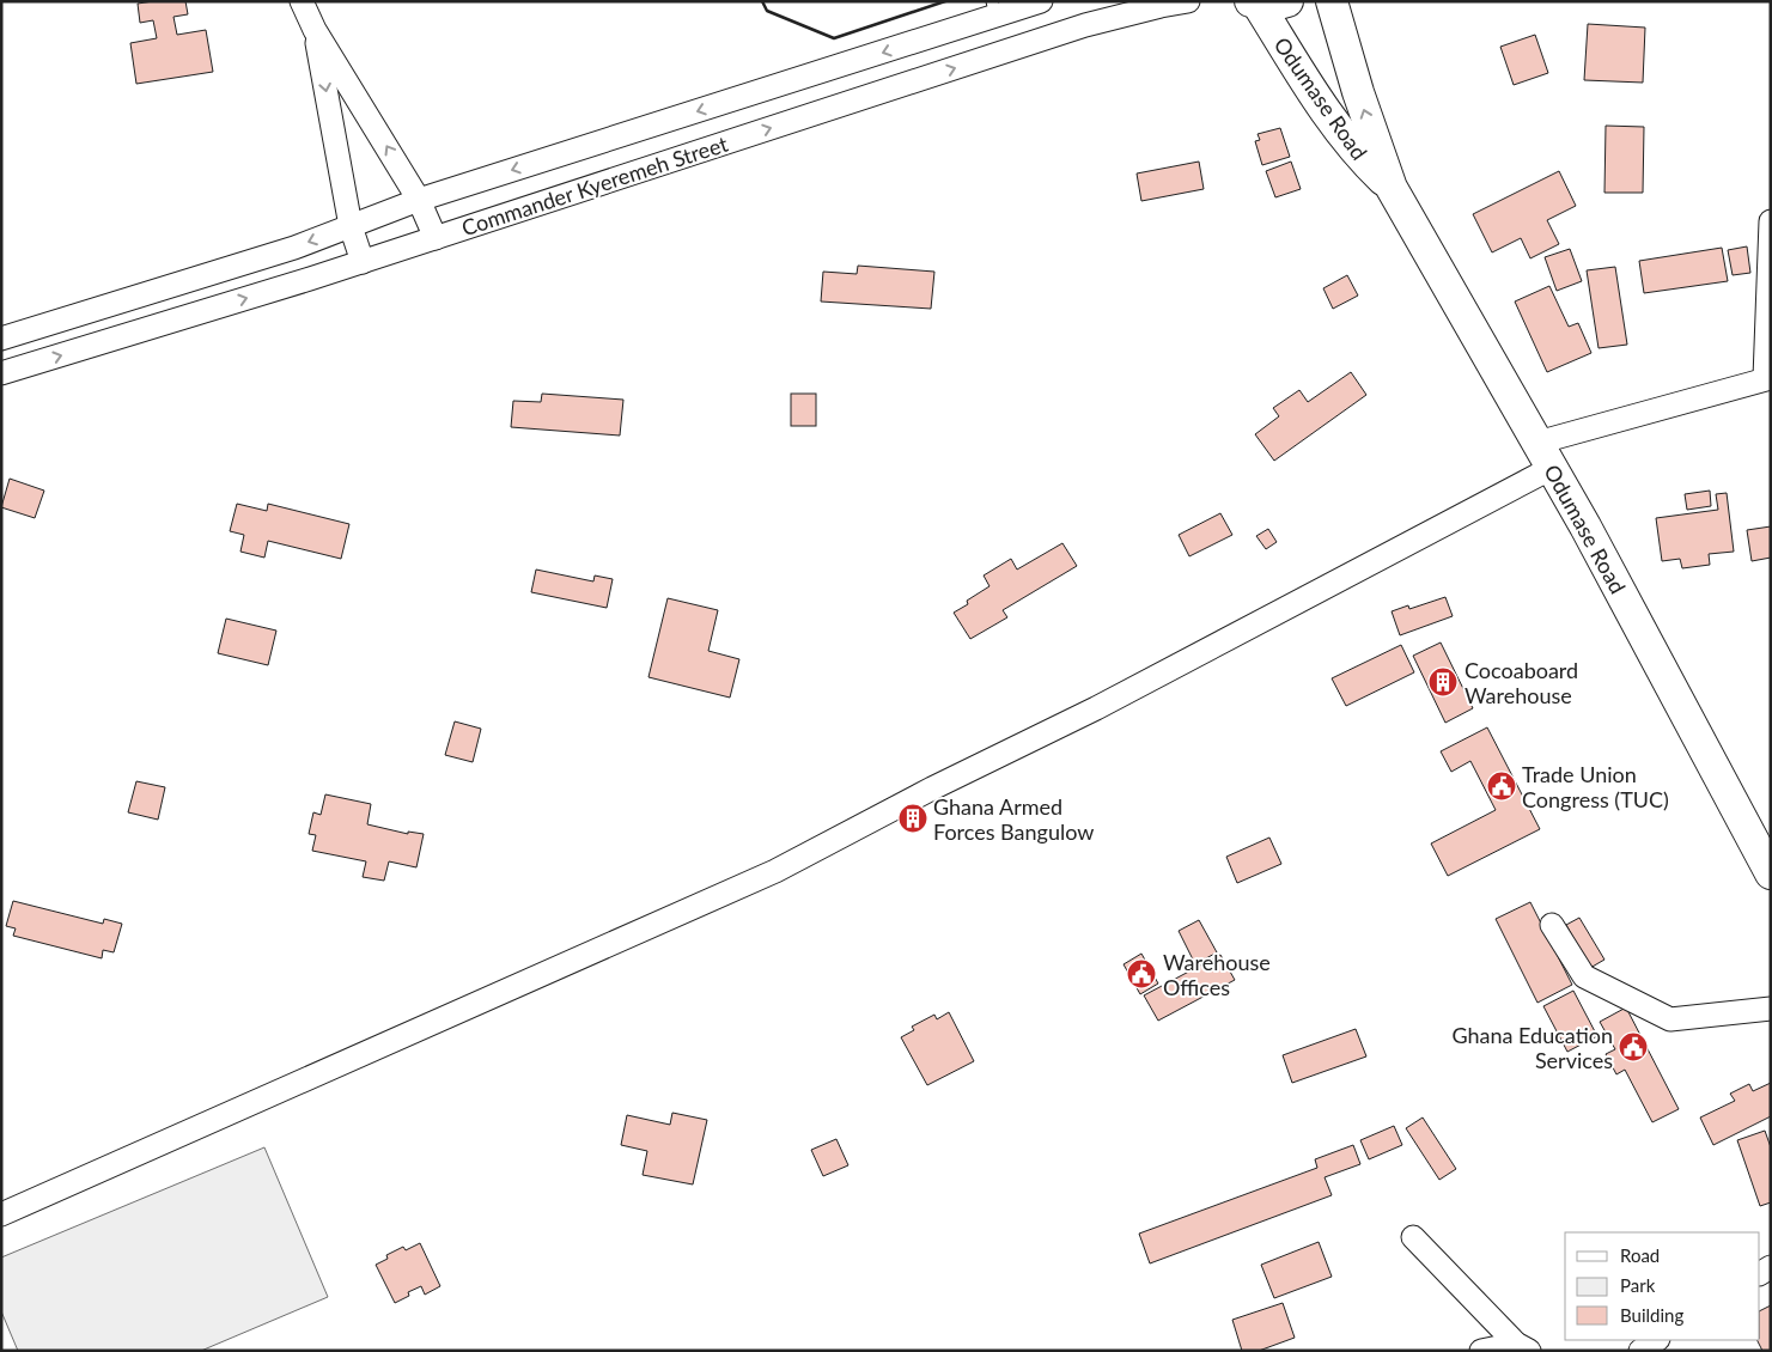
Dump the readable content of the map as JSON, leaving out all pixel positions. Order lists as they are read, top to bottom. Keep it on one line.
{"streets":{"main road":["Odumase Road"],"street":["Commander Kyeremeh Street"]},"places":{"building":["Cocoaboard Warehouse","Ghana Armed Forces Bangulow"],"public building":["Trade Union Congress (TUC)","Warehouse Offices","Ghana Education Services"]},"legend":["Road","Park","Building"]}
